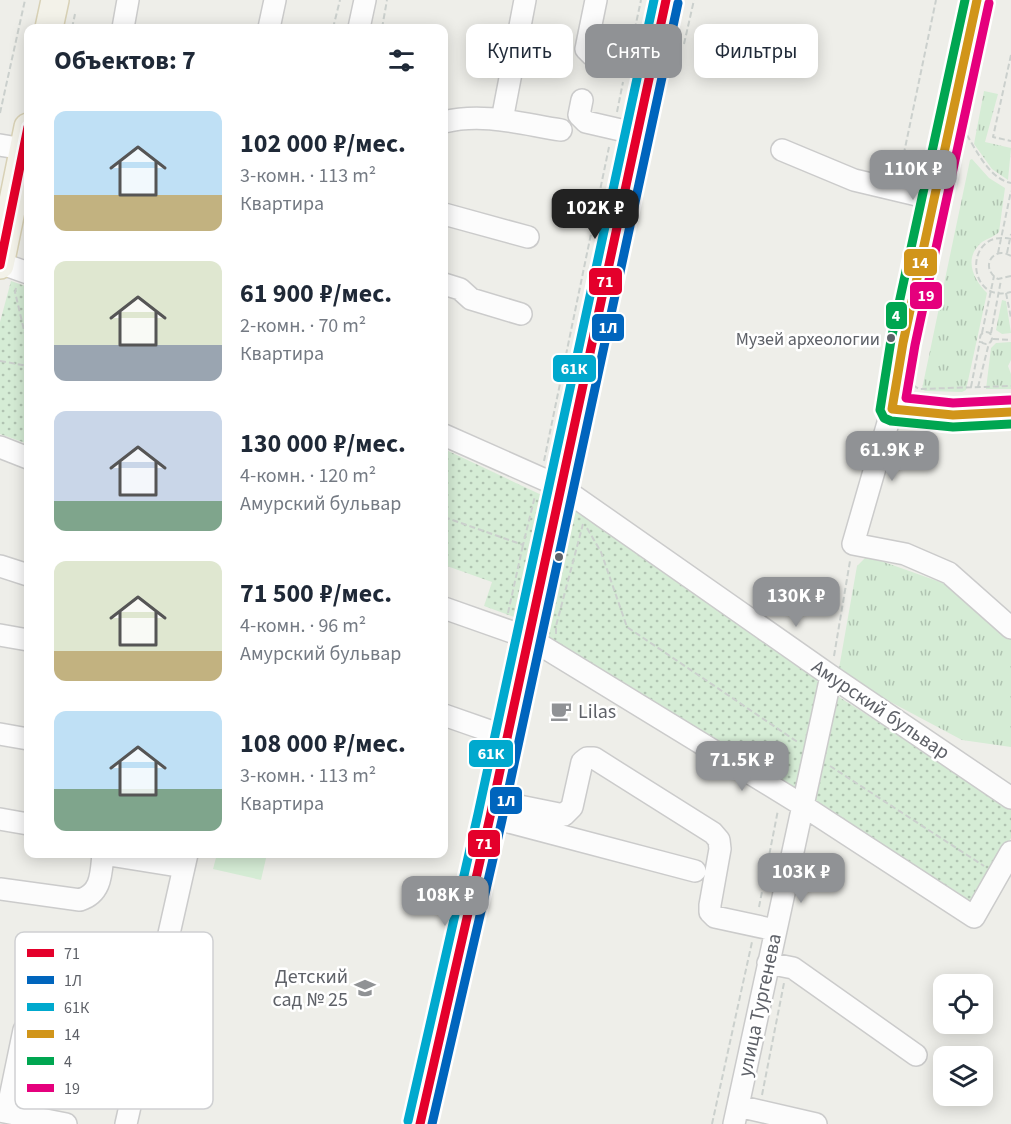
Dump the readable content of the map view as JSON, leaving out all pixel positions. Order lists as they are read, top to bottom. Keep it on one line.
{"streets":{"street":["Амурский бульвар","улица Тургенева"]},"crossings":[["Амурский бульвар","улица Тургенева"]],"places":{"other":["Музей археологии"],"cafe":["Lilas"],"school or university":["Детский сад № 25"]},"lines":["transit line 71","transit line 61К","transit line 14","transit line 4","transit line 1Л","transit line 19"],"legend":["71","1Л","61К","14","4","19"],"page":{"chip":["Купить","Снять","Фильтры"],"heading":"Объектов: 7","list":[{"name":"102 000 ₽/мес.","note":"3-комн. · 113 m² · Квартира"},{"name":"61 900 ₽/мес.","note":"2-комн. · 70 m² · Квартира"},{"name":"130 000 ₽/мес.","note":"4-комн. · 120 m² · Амурский бульвар"},{"name":"71 500 ₽/мес.","note":"4-комн. · 96 m² · Амурский бульвар"},{"name":"108 000 ₽/мес.","note":"3-комн. · 113 m² · Квартира"}],"price":["110K ₽","102K ₽","61.9K ₽","130K ₽","71.5K ₽","103K ₽","108K ₽"]}}
